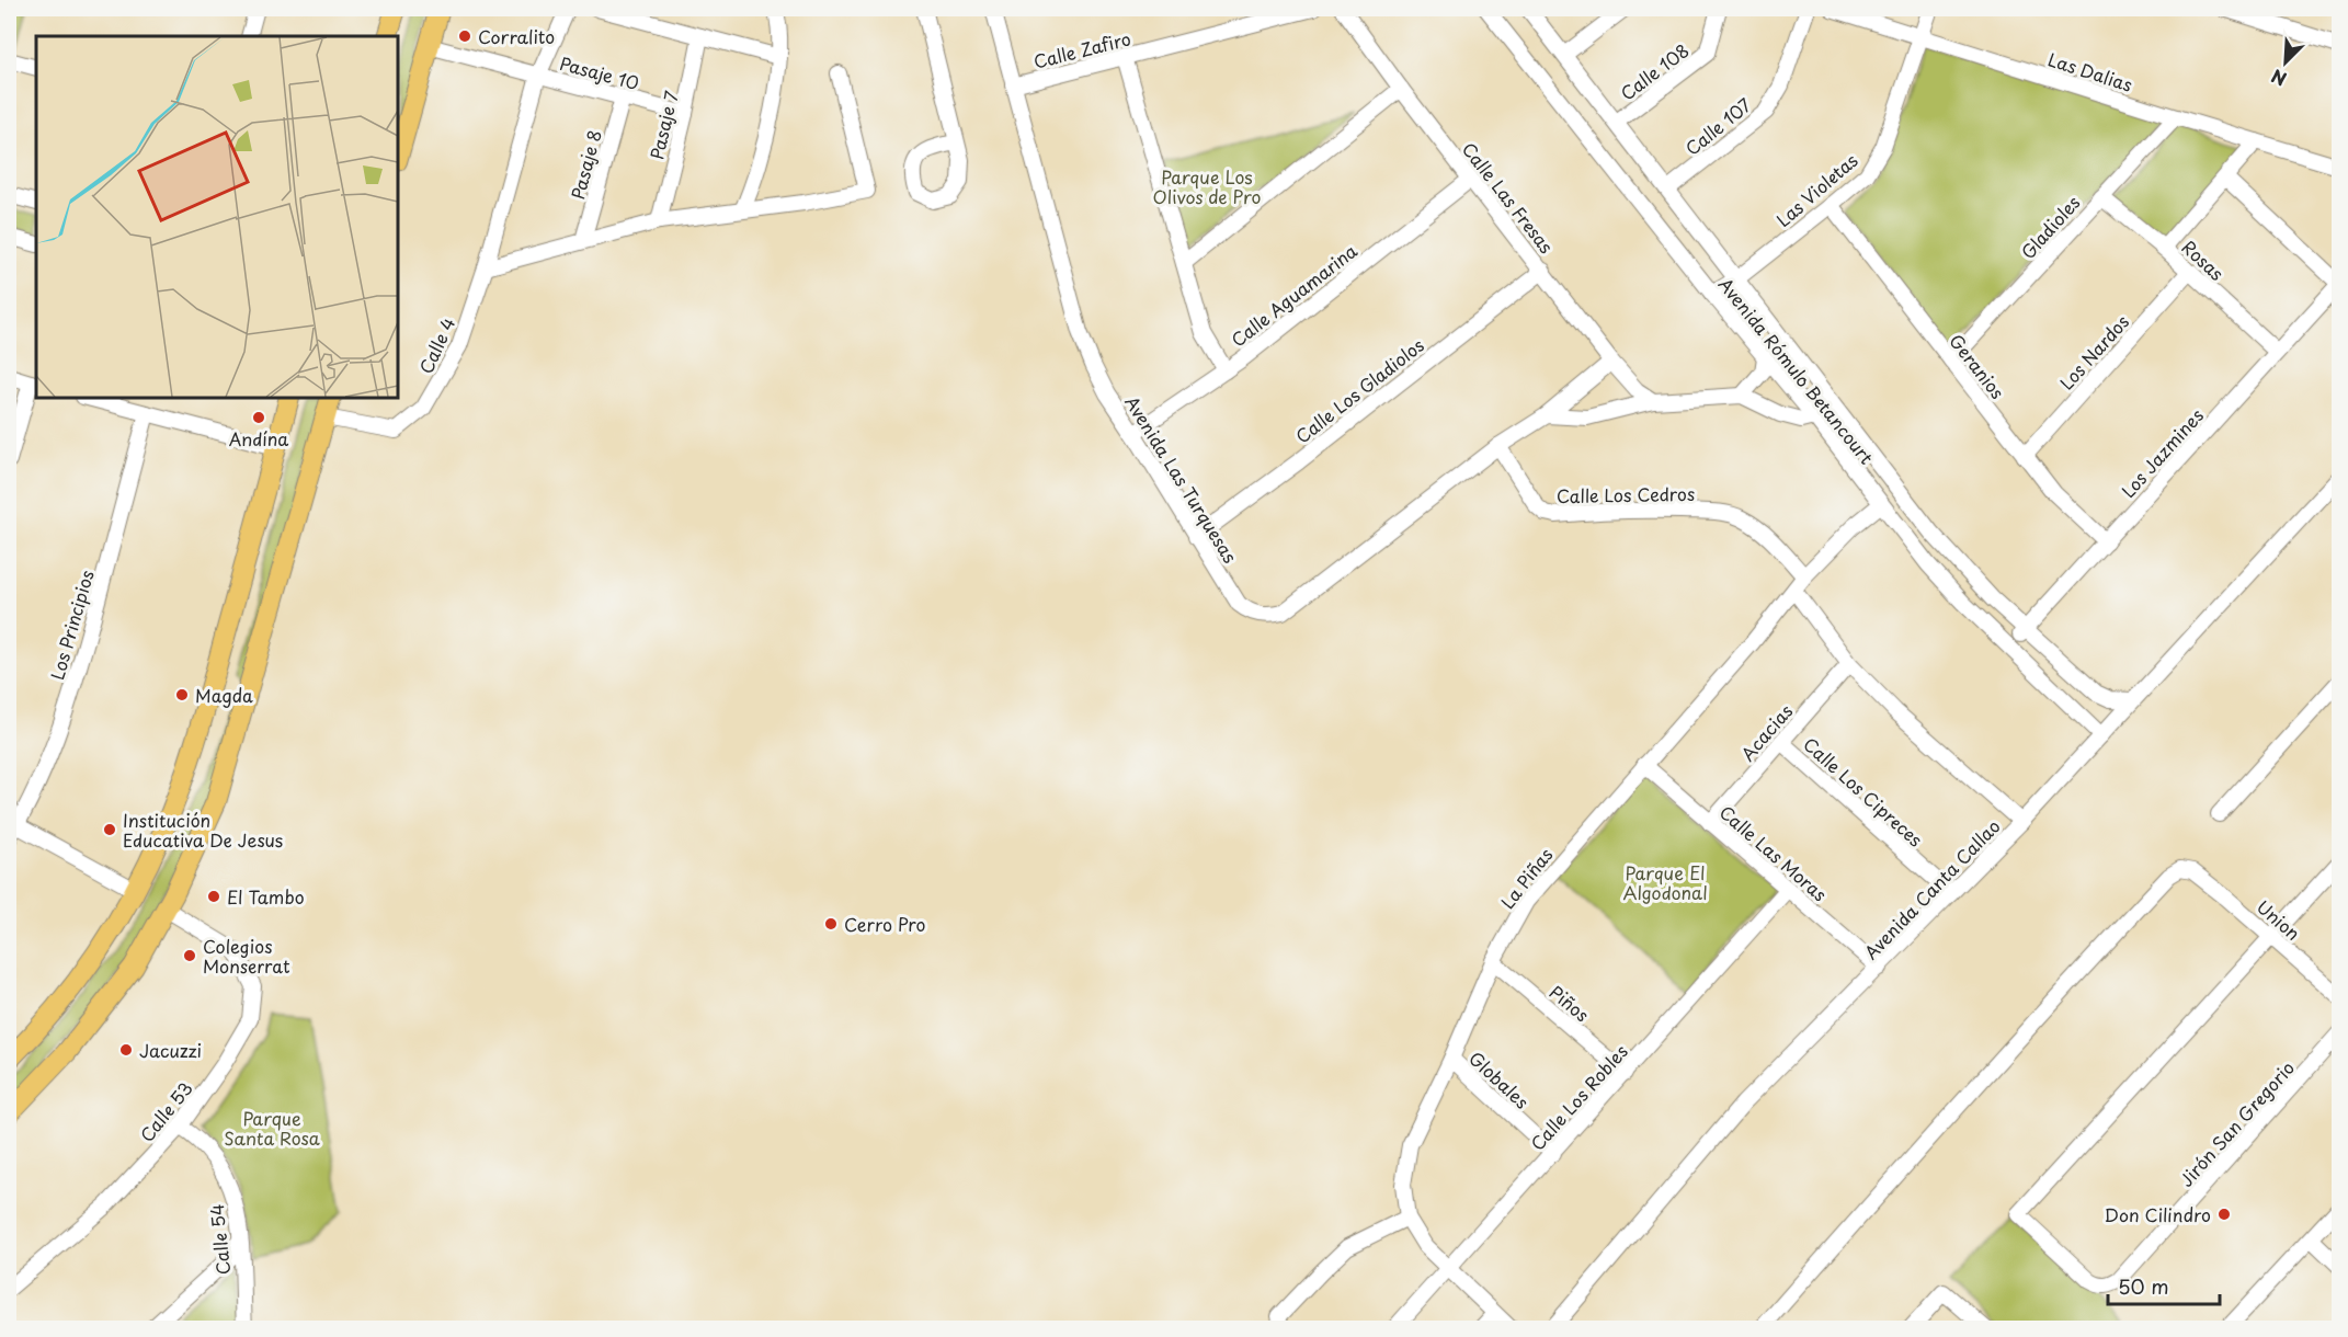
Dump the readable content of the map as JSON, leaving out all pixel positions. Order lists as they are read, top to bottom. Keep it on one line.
{"streets":{"street":["Calle Zafiro","Calle 108","Las Dalias","Pasaje 10","Pasaje 7","Calle 107","Pasaje 8","Las Violetas","Calle Las Fresas","Gladioles","Rosas","Calle Aguamarina","Calle 4","Los Nardos","Geranios","Avenida Rómulo Betancourt","Calle Los Gladiolos","Los Jazmines","Avenida Las Turquesas","Calle Los Cedros","Los Principios","Acacias","Calle Los Cipreces","Calle Las Moras","La Piñas","Avenida Canta Callao","Union","Piños","Globales","Calle Los Robles","Calle 53","Jirón San Gregorio","Calle 54"]},"crossings":[["Calle Zafiro","Avenida Las Turquesas"],["Calle 108","Avenida Rómulo Betancourt"],["Las Dalias","Las Violetas"],["Las Dalias","Gladioles"],["Pasaje 10","Pasaje 7"],["Pasaje 10","Pasaje 8"],["Pasaje 10","Calle 4"],["Calle 107","Avenida Rómulo Betancourt"],["Las Violetas","Geranios"],["Las Violetas","Avenida Rómulo Betancourt"],["Calle Las Fresas","Calle Aguamarina"],["Calle Las Fresas","Calle Los Gladiolos"],["Calle Las Fresas","Avenida Las Turquesas"],["Gladioles","Rosas"],["Gladioles","Geranios"],["Rosas","Los Nardos"],["Rosas","Los Jazmines"],["Calle Aguamarina","Avenida Las Turquesas"],["Los Nardos","Geranios"],["Geranios","Los Jazmines"],["Avenida Rómulo Betancourt","Los Jazmines"],["Avenida Rómulo Betancourt","La Piñas"],["Avenida Rómulo Betancourt","Avenida Canta Callao"],["Calle Los Gladiolos","Avenida Las Turquesas"],["Avenida Las Turquesas","Calle Los Cedros"],["Calle Los Cedros","La Piñas"],["Acacias","Calle Los Cipreces"],["Acacias","Calle Las Moras"],["Calle Los Cipreces","Avenida Canta Callao"],["Calle Las Moras","La Piñas"],["Calle Las Moras","Avenida Canta Callao"],["Calle Las Moras","Calle Los Robles"],["La Piñas","Piños"],["La Piñas","Globales"],["La Piñas","Calle Los Robles"],["Union","Jirón San Gregorio"],["Piños","Calle Los Robles"],["Globales","Calle Los Robles"],["Calle 53","Calle 54"]],"parks":["Parque Los Olivos de Pro","Parque El Algodonal","Parque Santa Rosa"],"places":["Corralito","Andína","Magda","Institución Educativa De Jesus","El Tambo","Cerro Pro","Colegios Monserrat","Jacuzzi","Don Cilindro"],"scale_bar":"50 m","north":"bottom left"}
